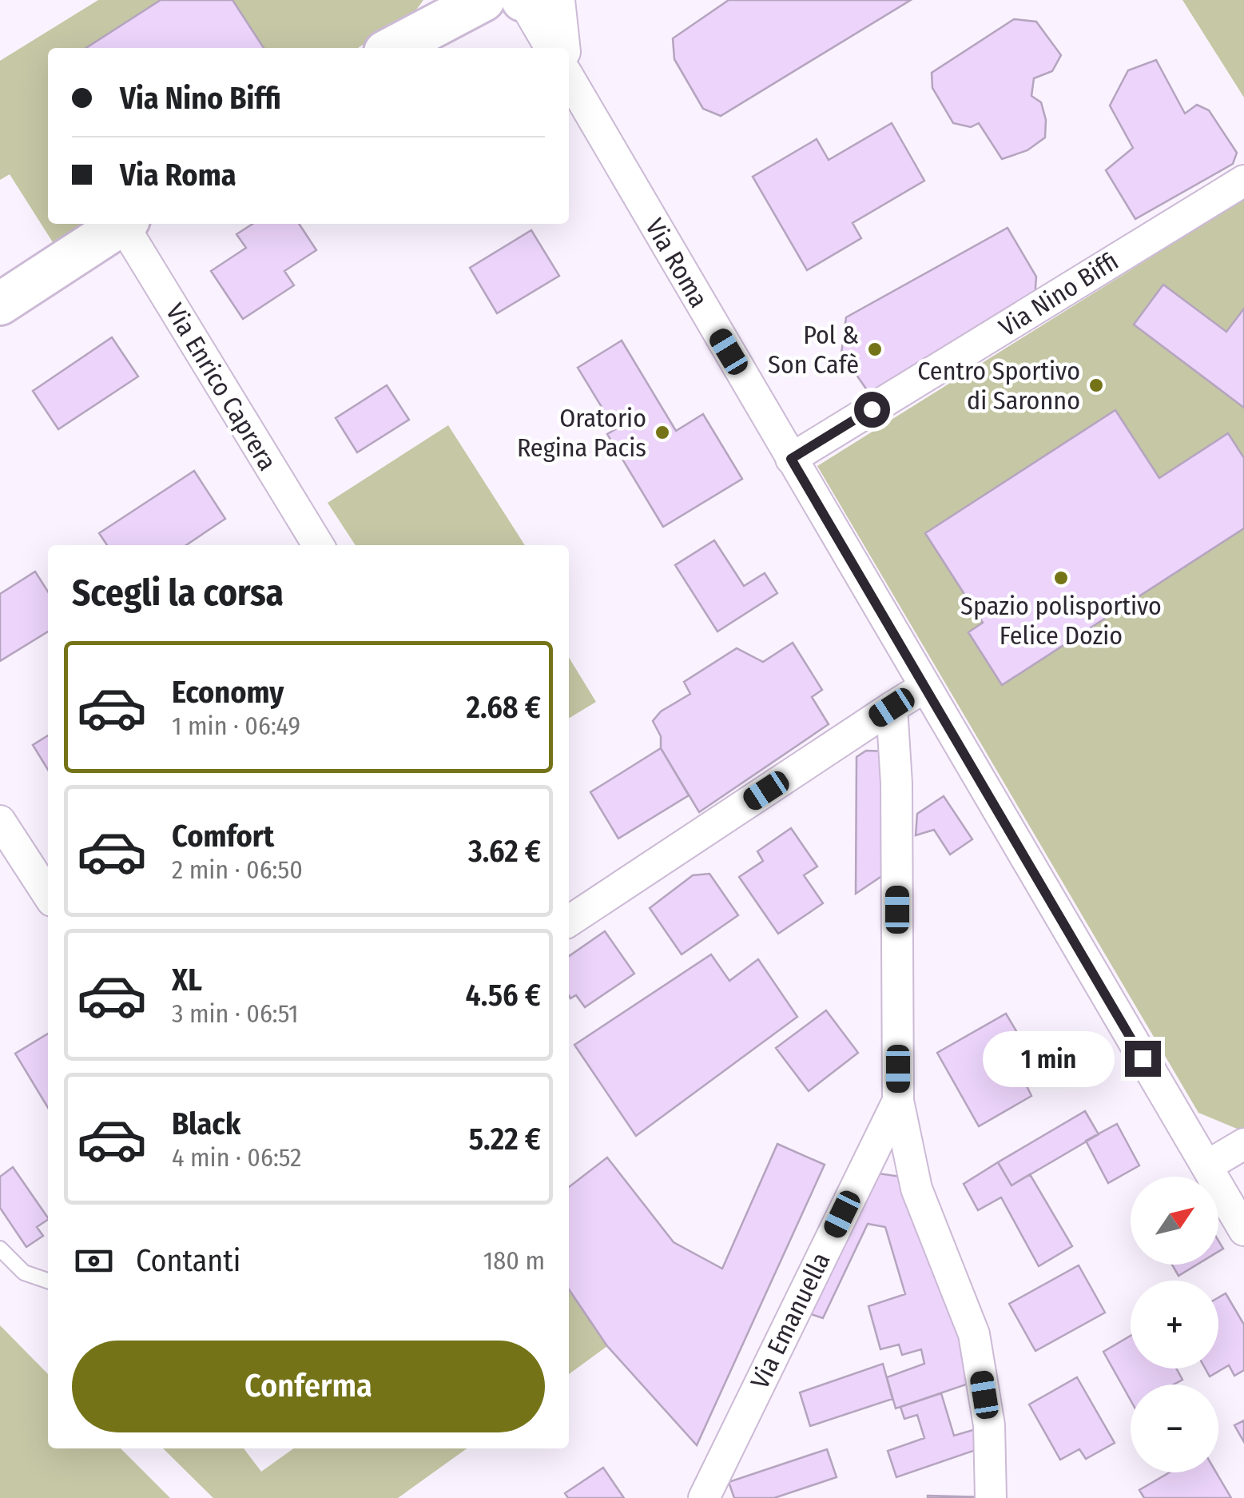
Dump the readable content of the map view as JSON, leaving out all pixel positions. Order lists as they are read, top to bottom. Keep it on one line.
{"streets":{"street":["Via Roma","Via Nino Biffi","Via Enrico Caprera","Via Emanuella"]},"crossings":[["Via Roma","Via Nino Biffi"]],"places":["Pol & Son Cafè","Centro Sportivo di Saronno","Oratorio Regina Pacis","Spazio polisportivo Felice Dozio"],"north":"top right","page":{"banner":["Via Nino Biffi","Via Roma"],"heading":"Scegli la corsa","list":[{"name":"Economy","note":"1 min · 06:49","value":"2.68 €"},{"name":"Comfort","note":"2 min · 06:50","value":"3.62 €"},{"name":"XL","note":"3 min · 06:51","value":"4.56 €"},{"name":"Black","note":"4 min · 06:52","value":"5.22 €"}],"bubble":"1 min","map_buttons":["+","−"],"pay":["Contanti","180 m"],"buttons":"Conferma"}}
